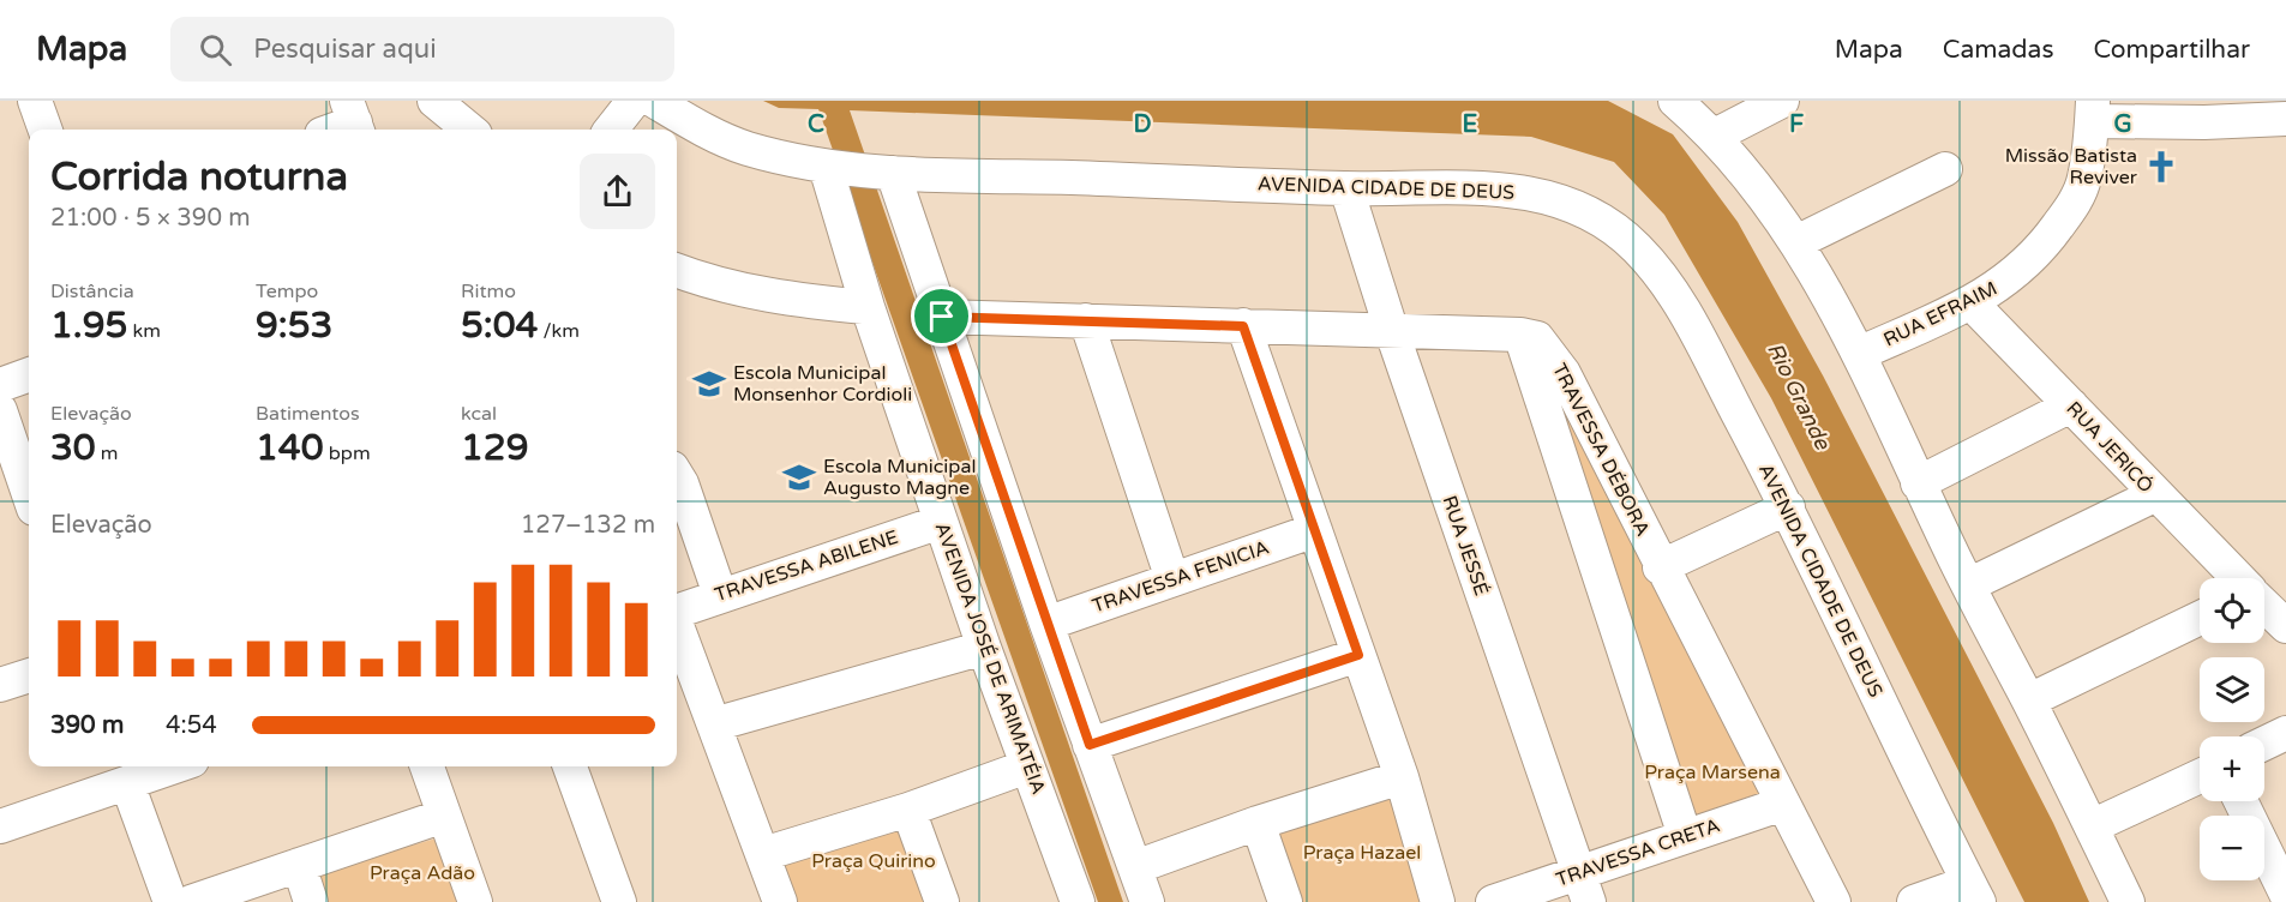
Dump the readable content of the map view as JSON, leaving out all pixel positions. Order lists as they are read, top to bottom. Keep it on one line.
{"streets":{"street":["AVENIDA CIDADE DE DEUS","RUA EFRAIM","RUA JERICÓ","TRAVESSA DÉBORA","RUA JESSÉ","TRAVESSA ABILENE","TRAVESSA FENICIA","AVENIDA JOSÉ DE ARIMATÉIA","TRAVESSA CRETA"]},"crossings":[["AVENIDA CIDADE DE DEUS","RUA JESSÉ"],["AVENIDA CIDADE DE DEUS","AVENIDA JOSÉ DE ARIMATÉIA"],["RUA EFRAIM","RUA JERICÓ"],["TRAVESSA DÉBORA","TRAVESSA CRETA"],["RUA JESSÉ","TRAVESSA CRETA"],["TRAVESSA ABILENE","AVENIDA JOSÉ DE ARIMATÉIA"]],"water":["Rio Grande"],"parks":["Praça Marsena","Praça Hazael","Praça Quirino","Praça Adão"],"places":{"church":["Missão Batista Reviver"],"school or university":["Escola Municipal Monsenhor Cordioli","Escola Municipal Augusto Magne"]},"page":{"header":"Mapa","search":"Pesquisar aqui","nav":["Mapa","Camadas","Compartilhar"],"heading":["Corrida noturna","21:00 · 5 × 390 m"],"stats":[["Distância","1.95 km"],["Tempo","9:53"],["Ritmo","5:04 /km"],["Elevação","30 m"],["Batimentos","140 bpm"],["kcal","129"]],"chart":["Elevação","127–132 m"],"map_buttons":["+","−"],"list":[{"name":"390 m","note":"4:54"}]},"grid":{"columns":["C","D","E","F","G"]}}
